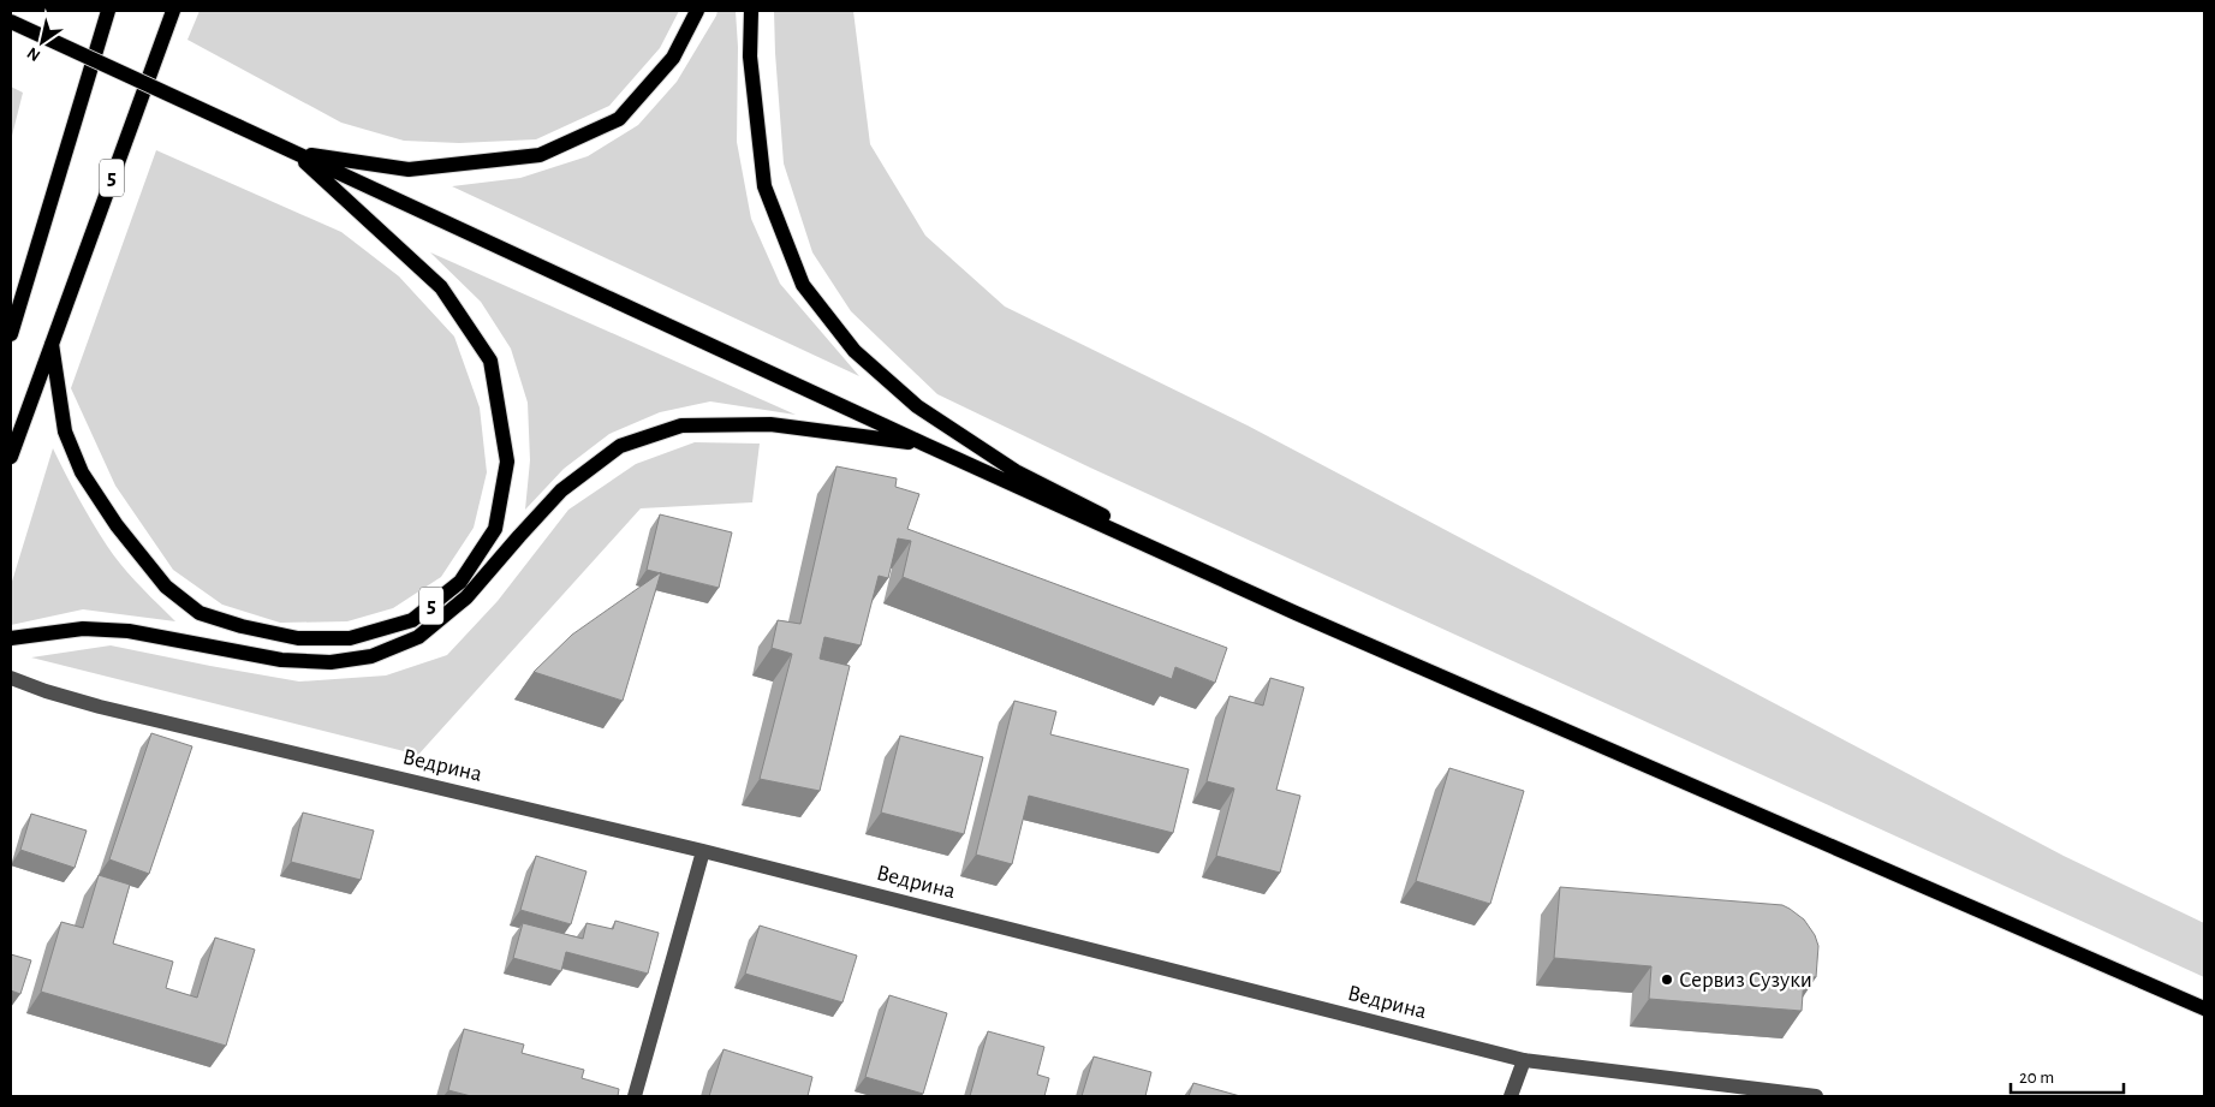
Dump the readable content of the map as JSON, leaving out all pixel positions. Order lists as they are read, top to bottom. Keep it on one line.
{"streets":{"main road":["5"],"street":["Ведрина"]},"places":["Сервиз Сузуки"],"scale_bar":"20 m","north":"bottom left"}
